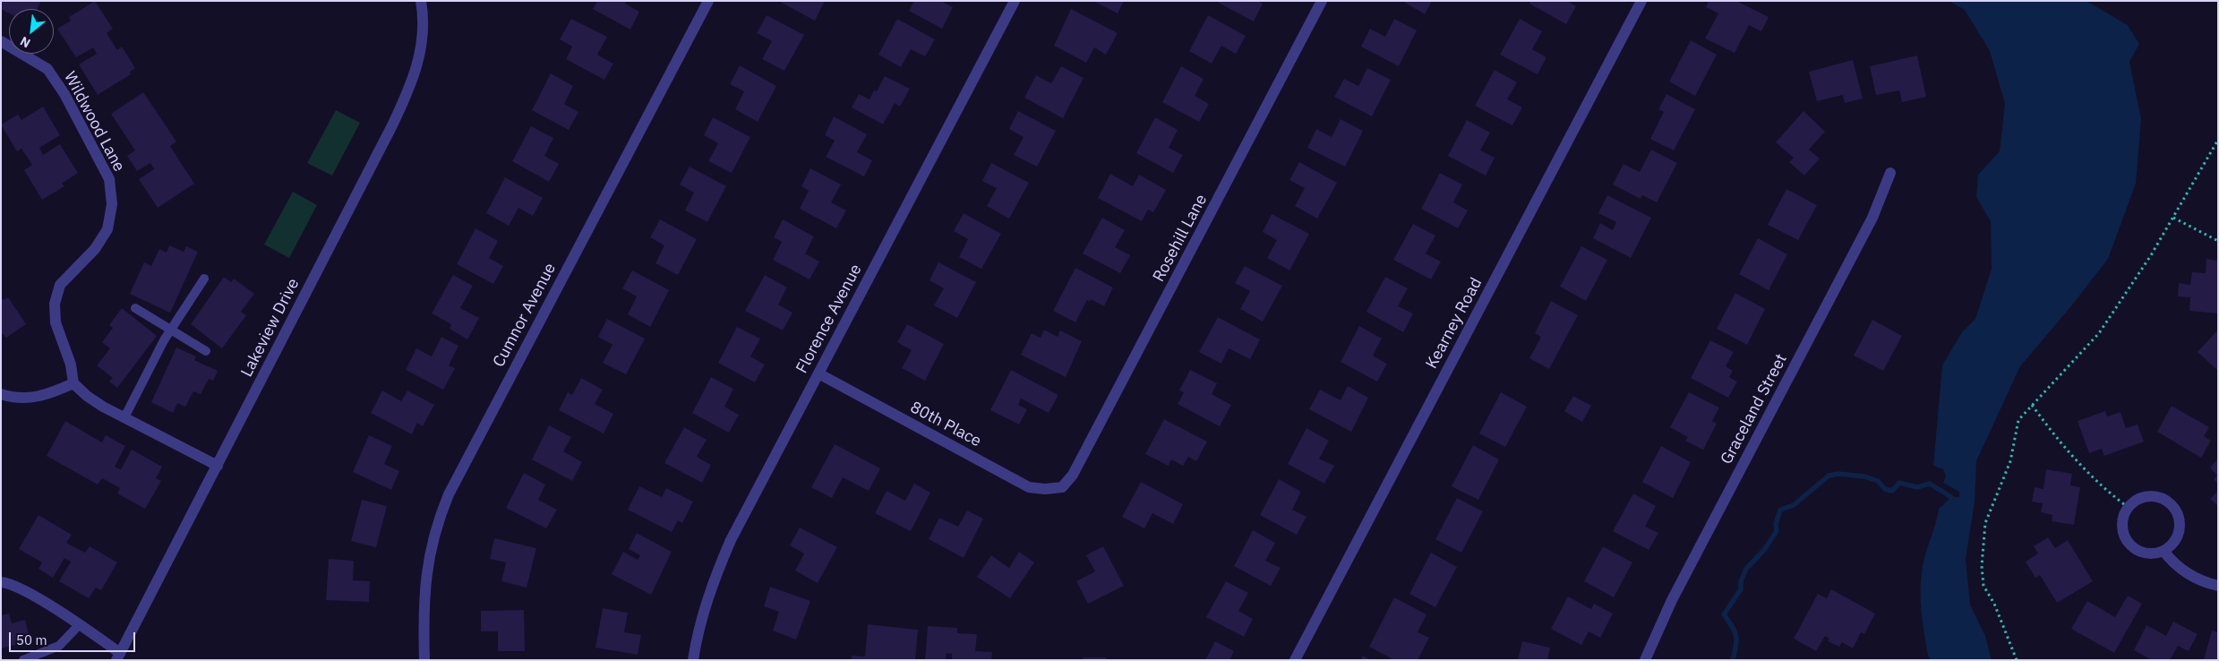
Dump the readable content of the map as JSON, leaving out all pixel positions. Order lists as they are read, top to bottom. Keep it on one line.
{"streets":{"street":["Wildwood Lane","Rosehill Lane","Cumnor Avenue","Florence Avenue","Kearney Road","Lakeview Drive","Graceland Street","80th Place"]},"crossings":[["Rosehill Lane","80th Place"],["Florence Avenue","80th Place"]],"scale_bar":"50 m","north":"bottom left"}
